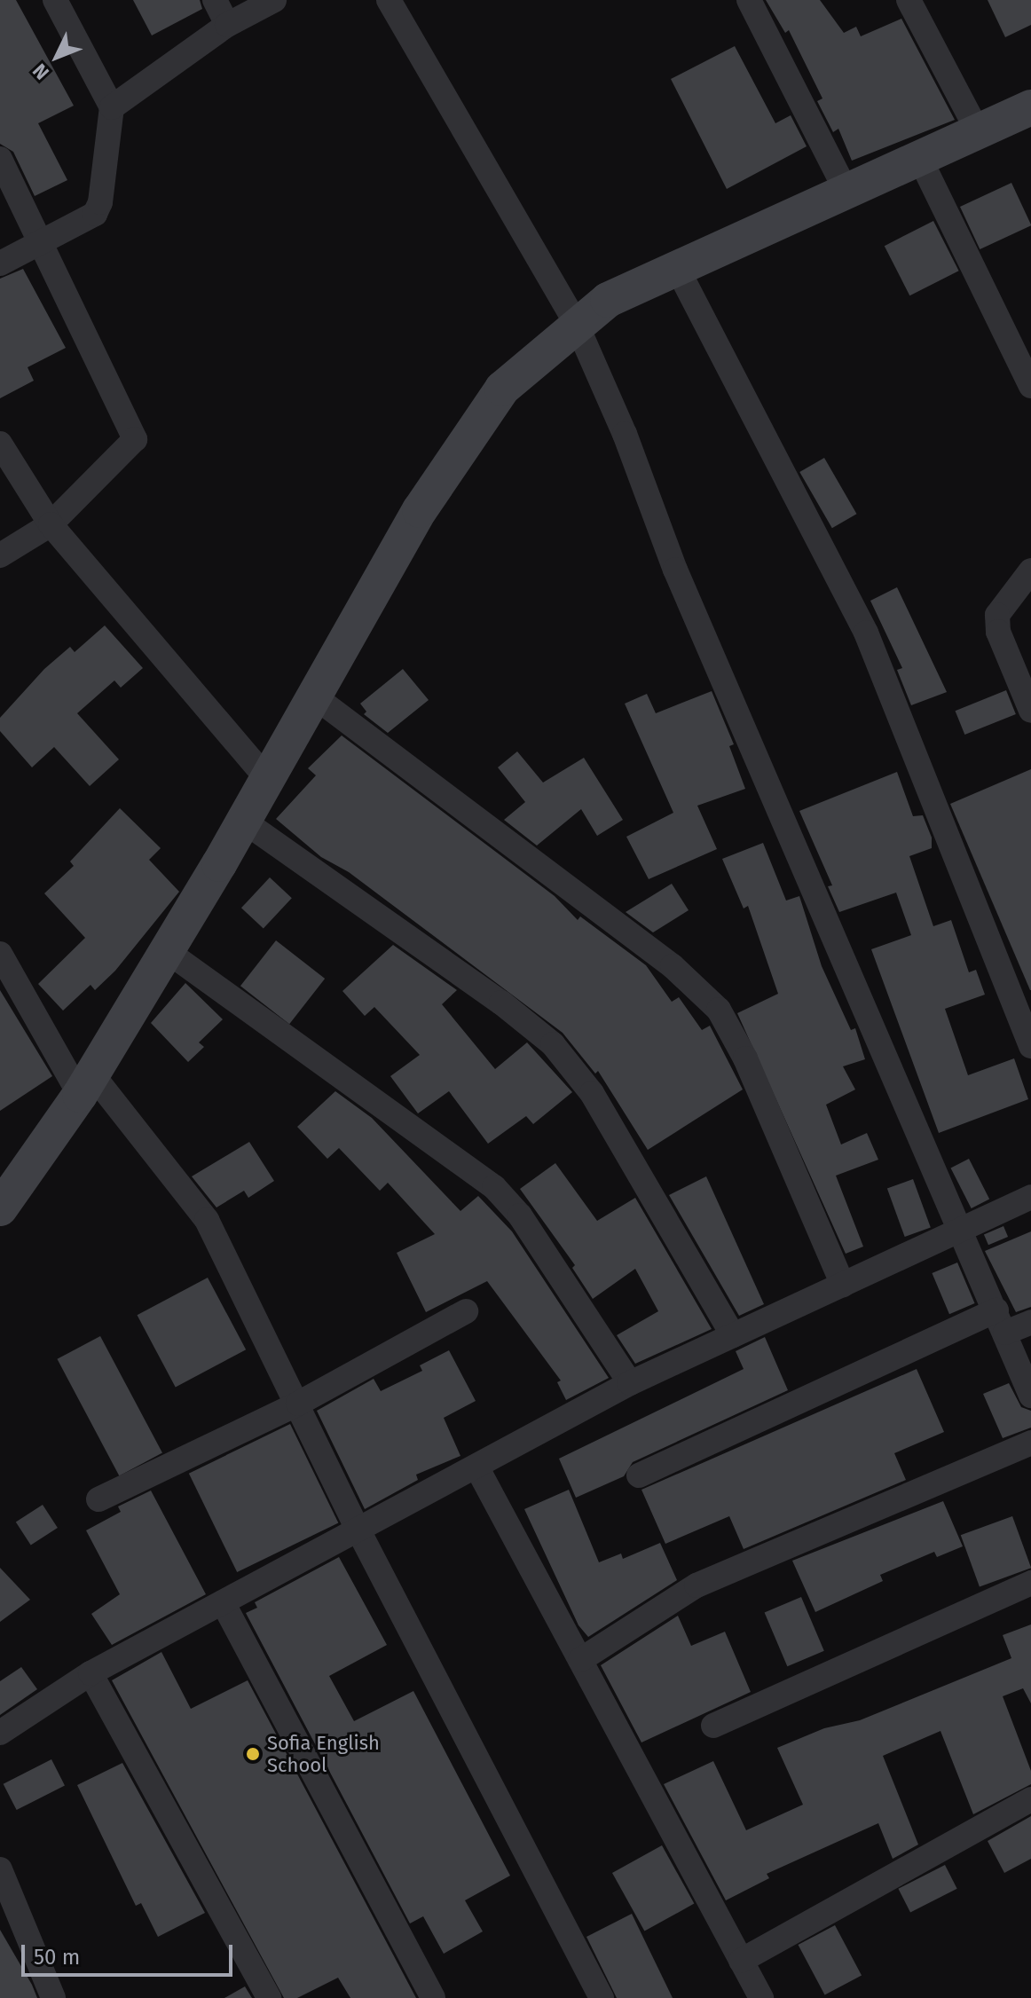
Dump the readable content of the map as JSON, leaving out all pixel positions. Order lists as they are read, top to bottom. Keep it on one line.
{"places":["Sofia English School"],"scale_bar":"50 m","north":"bottom left"}
